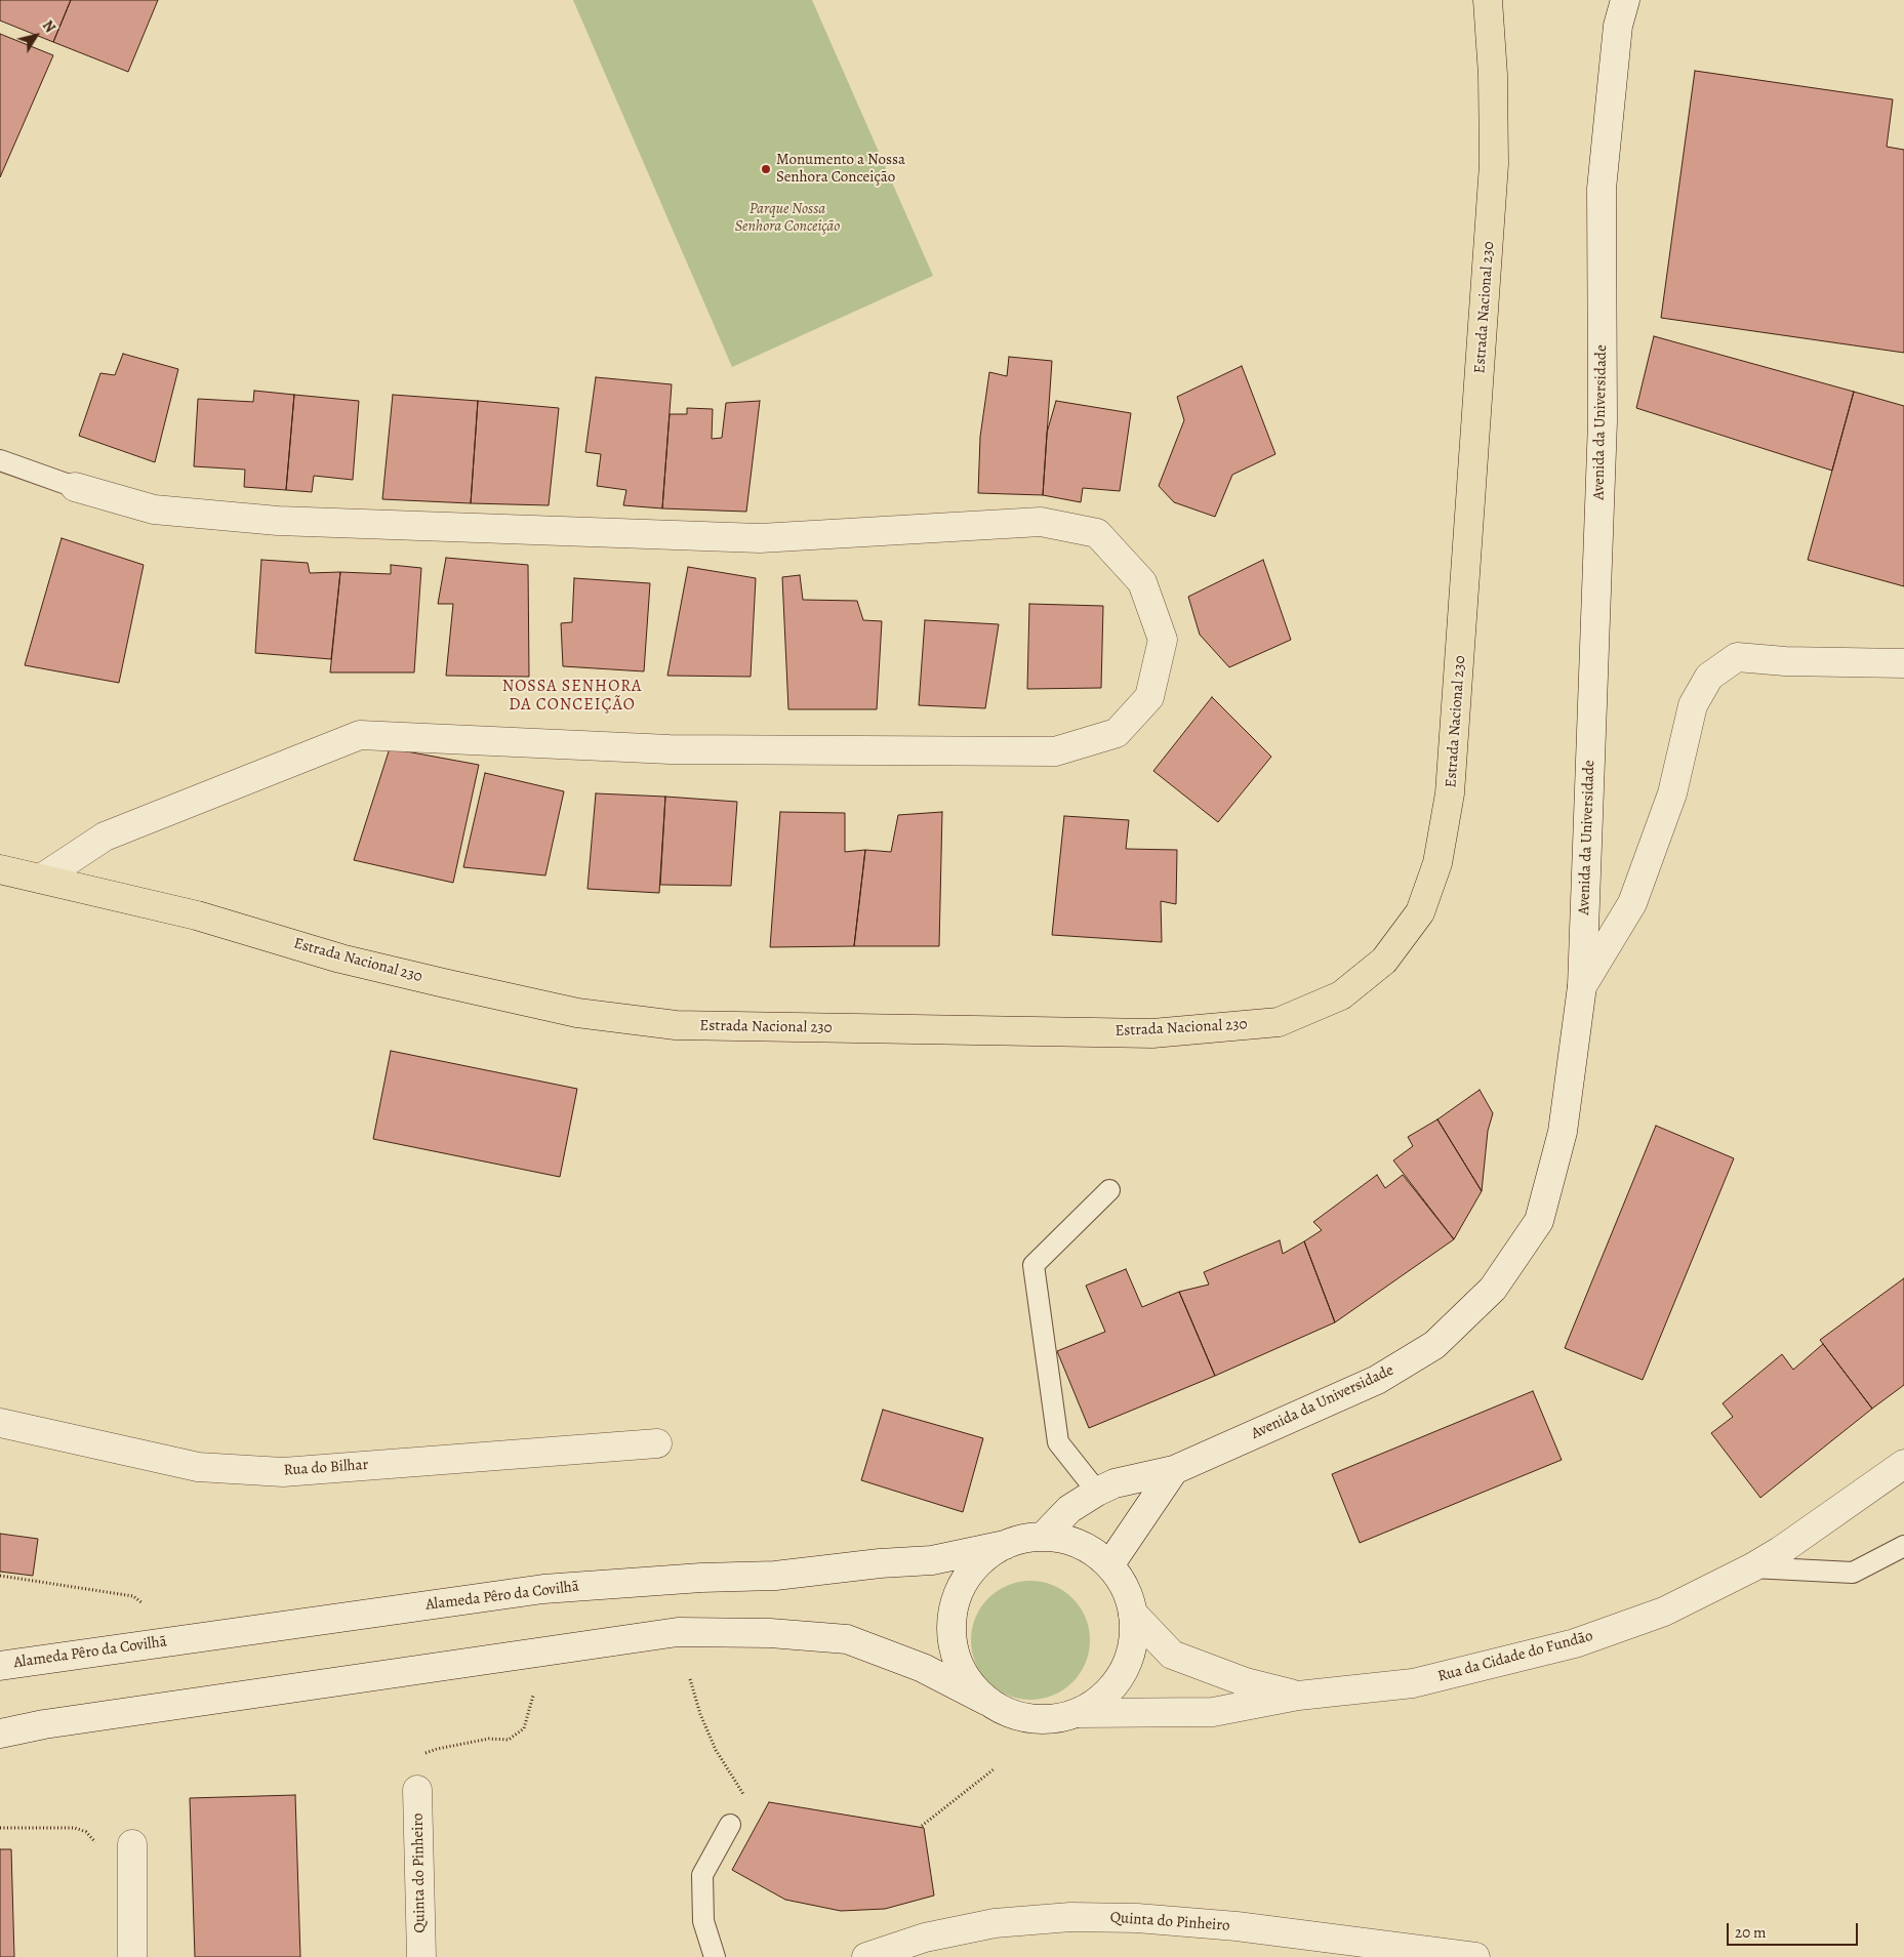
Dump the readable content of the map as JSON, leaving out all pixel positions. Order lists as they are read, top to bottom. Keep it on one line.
{"streets":{"main road":["Estrada Nacional 230"],"street":["Avenida da Universidade","Rua do Bilhar","Alameda Pêro da Covilhã","Rua da Cidade do Fundão","Quinta do Pinheiro"]},"crossings":[["Avenida da Universidade","Alameda Pêro da Covilhã"],["Avenida da Universidade","Rua da Cidade do Fundão"],["Alameda Pêro da Covilhã","Rua da Cidade do Fundão"]],"districts":["NOSSA SENHORA DA CONCEIÇÃO"],"parks":["Parque Nossa Senhora Conceição"],"places":["Monumento a Nossa Senhora Conceição"],"scale_bar":"20 m","north":"top right"}
